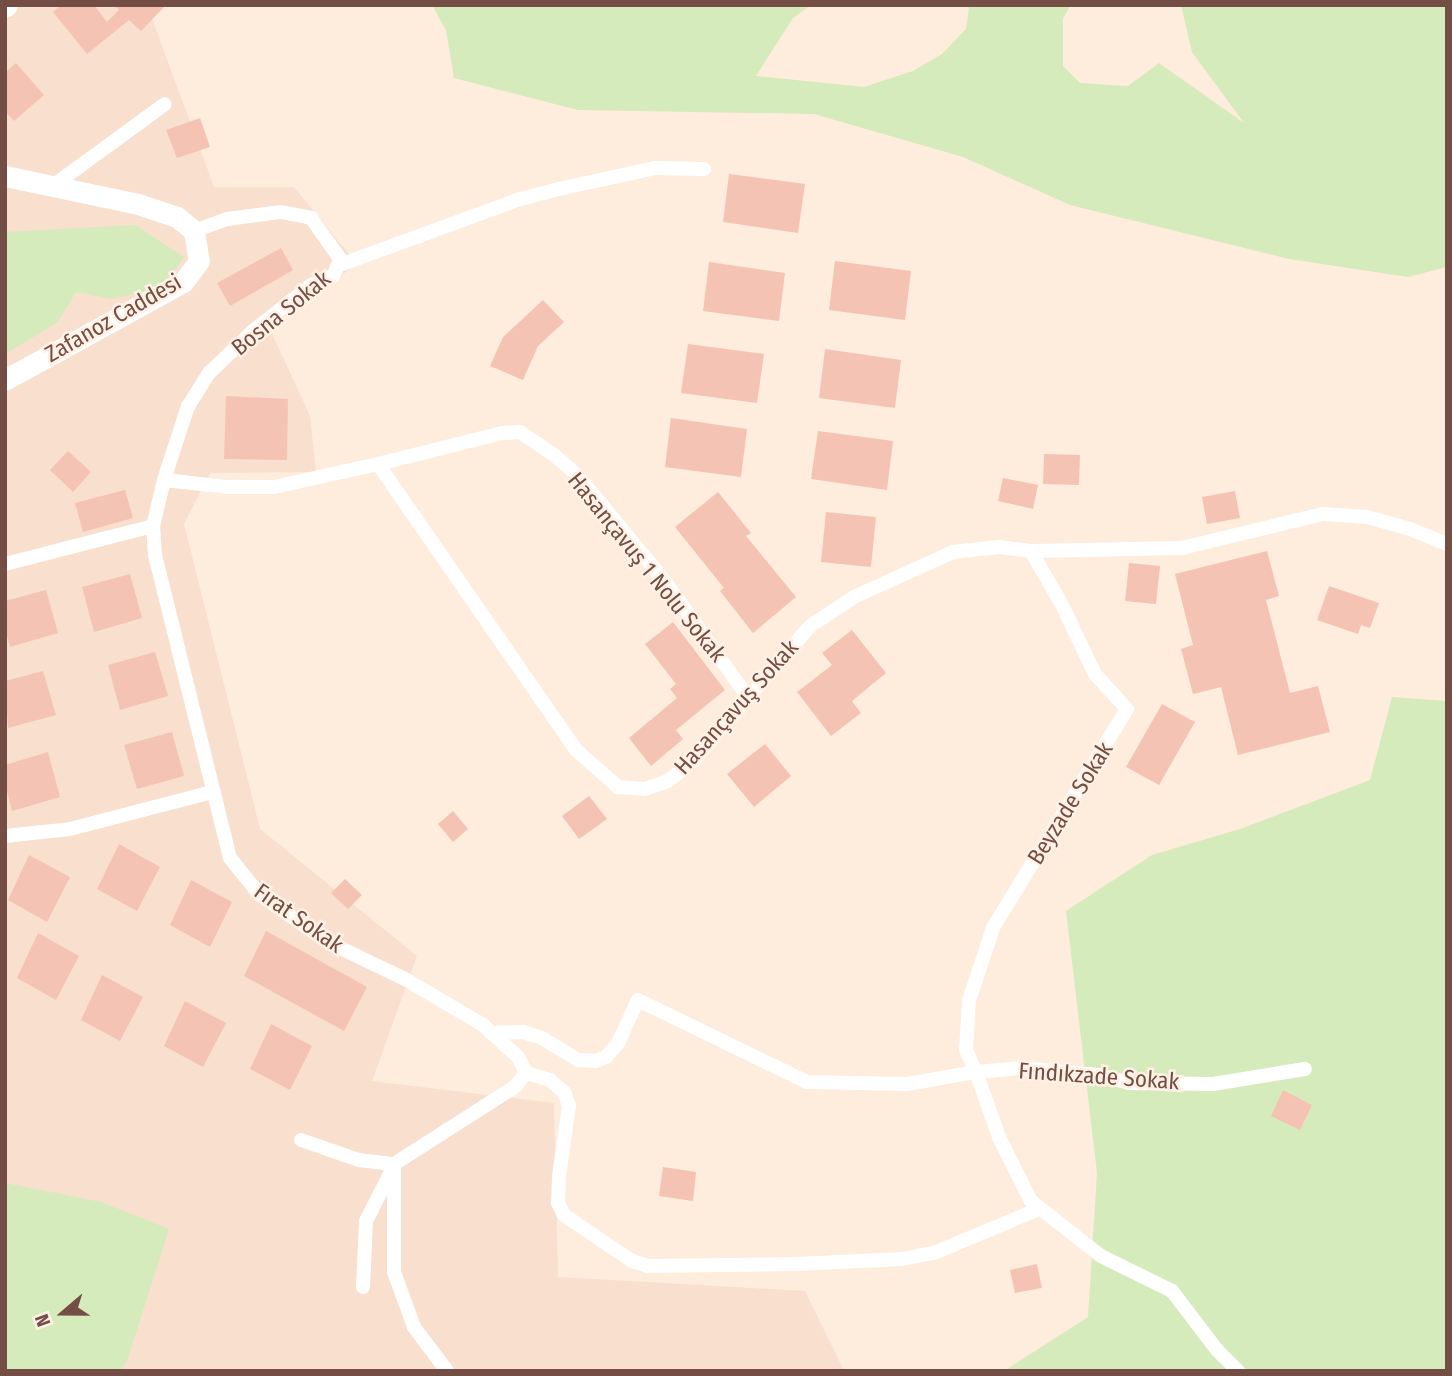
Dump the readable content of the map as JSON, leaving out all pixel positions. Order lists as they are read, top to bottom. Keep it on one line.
{"streets":{"street":["Bosna Sokak","Zafanoz Caddesi","Hasançavuş 1 Nolu Sokak","Hasançavuş Sokak","Beyzade Sokak","Fırat Sokak","Fındıkzade Sokak"]},"crossings":[["Bosna Sokak","Zafanoz Caddesi"],["Bosna Sokak","Fırat Sokak"],["Hasançavuş 1 Nolu Sokak","Hasançavuş Sokak"],["Hasançavuş Sokak","Beyzade Sokak"],["Beyzade Sokak","Fındıkzade Sokak"],["Fırat Sokak","Fındıkzade Sokak"]],"north":"left"}
